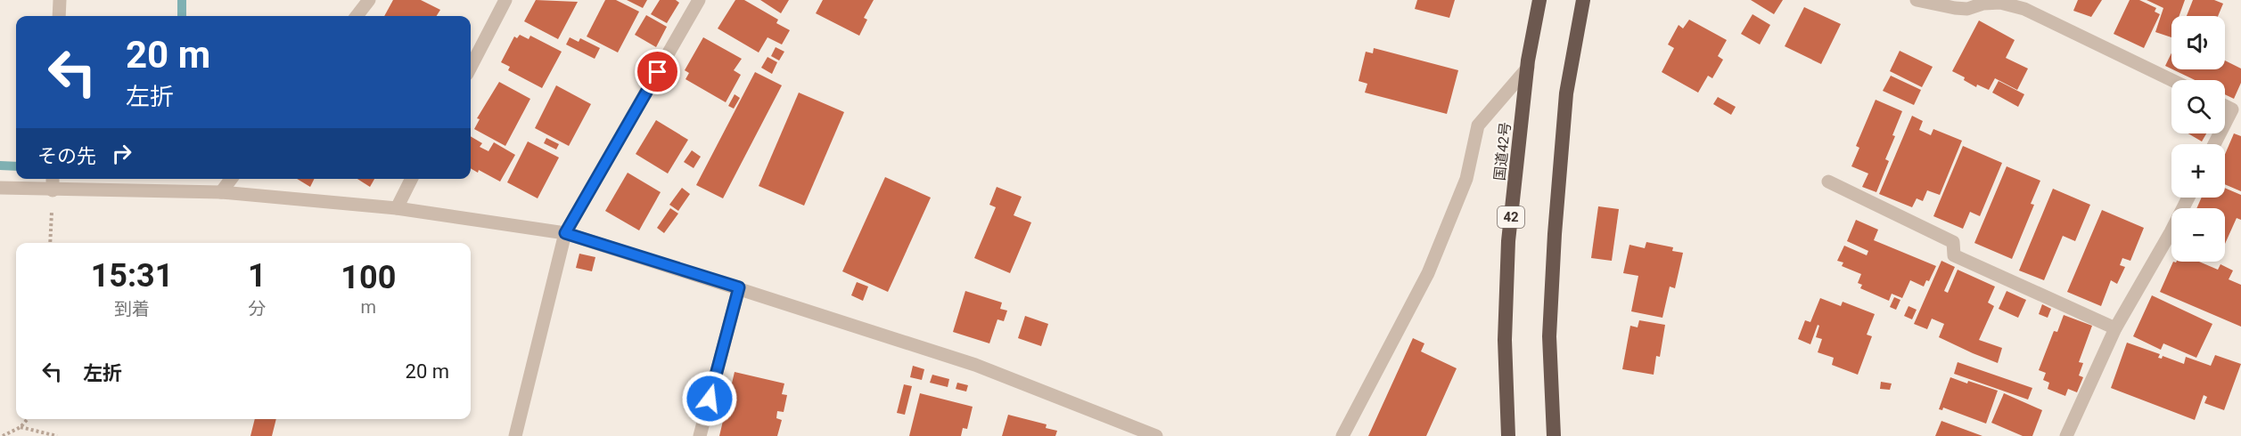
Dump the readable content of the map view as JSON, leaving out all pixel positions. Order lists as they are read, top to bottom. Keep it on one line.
{"streets":{"highway":["国道42号","42"]},"page":{"map_buttons":["+","−"],"turn":["20 m","左折"],"then":"その先","eta":["15:31","到着","1","分","100","m"],"list":[{"name":"左折","value":"20 m"}]}}
